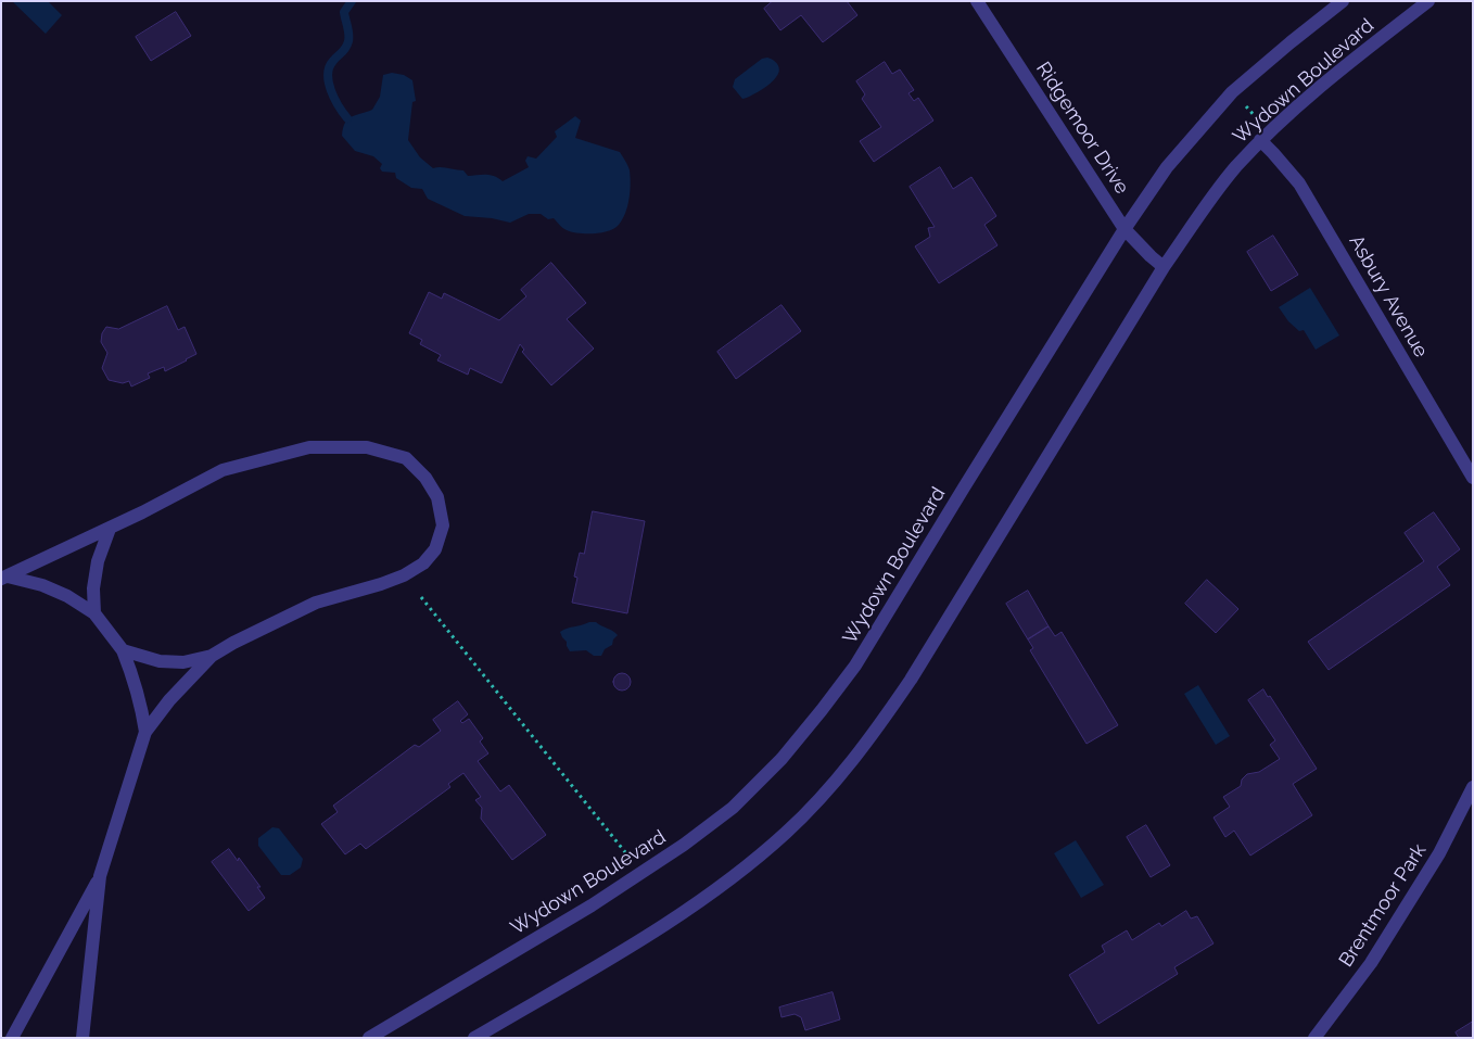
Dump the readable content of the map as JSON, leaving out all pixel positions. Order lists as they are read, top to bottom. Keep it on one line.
{"streets":{"street":["Wydown Boulevard","Ridgemoor Drive","Asbury Avenue","Brentmoor Park"]},"crossings":[["Wydown Boulevard","Ridgemoor Drive"],["Wydown Boulevard","Asbury Avenue"]]}
